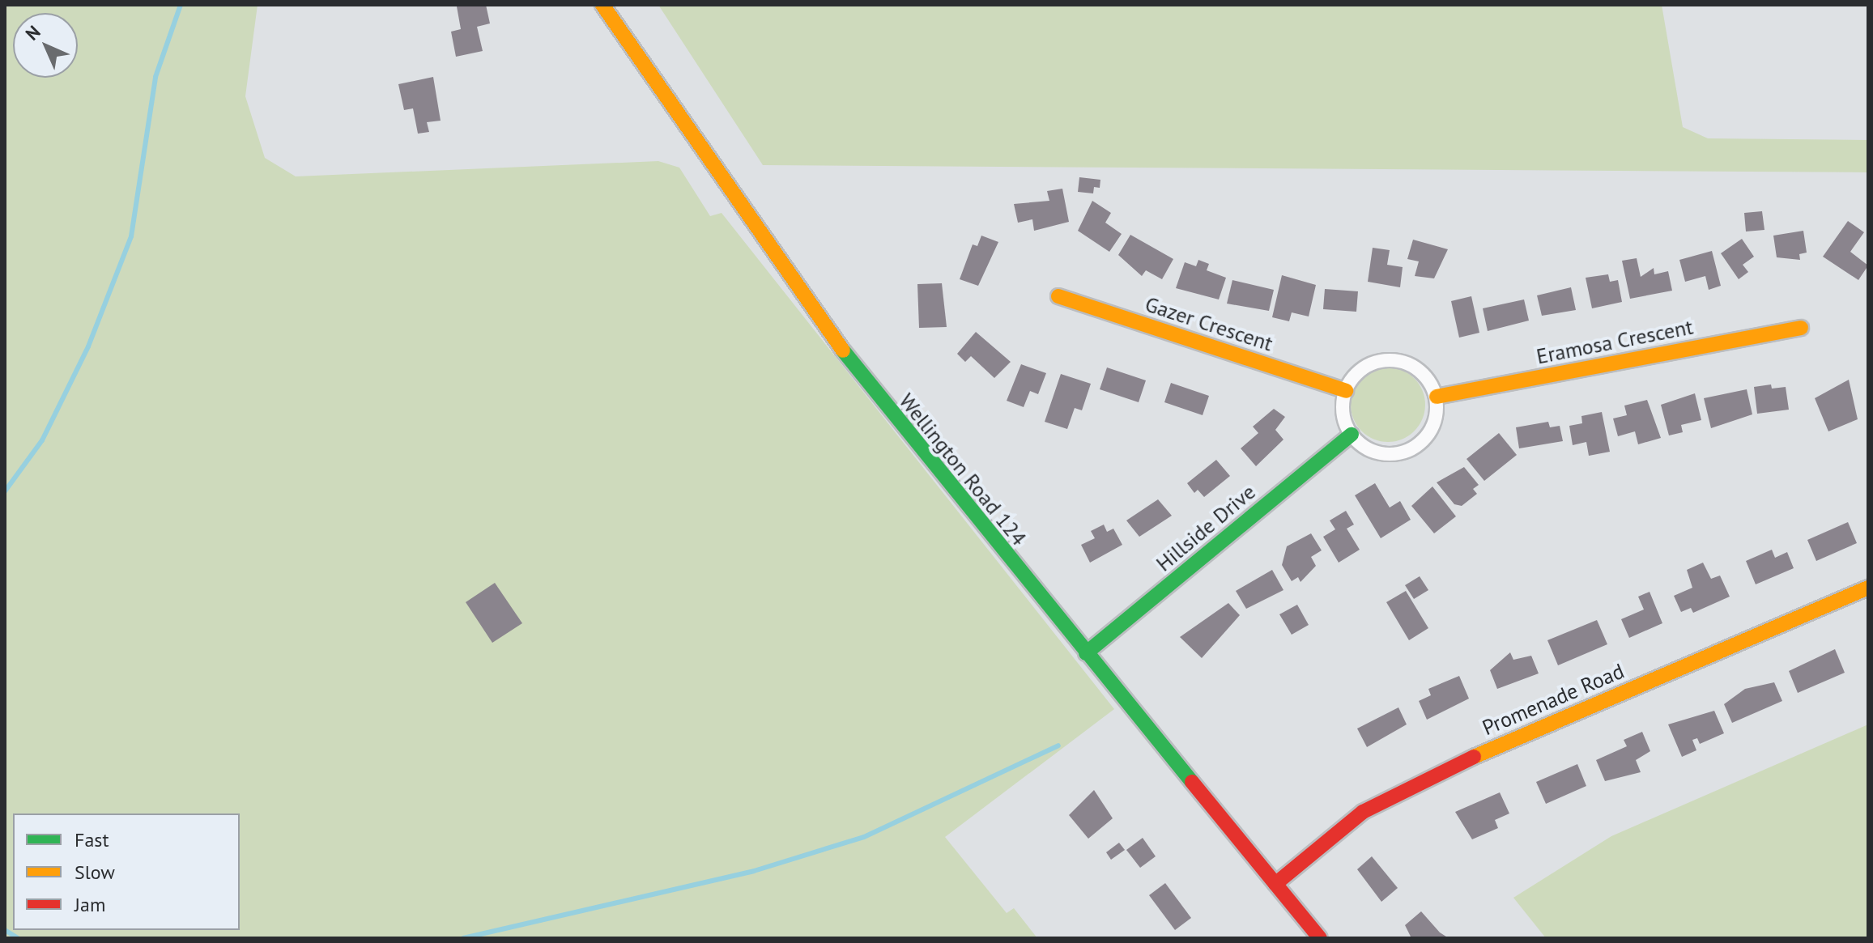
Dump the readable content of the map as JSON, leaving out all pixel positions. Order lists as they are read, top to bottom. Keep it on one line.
{"streets":{"street":["Gazer Crescent","Eramosa Crescent","Wellington Road 124","Hillside Drive","Promenade Road"]},"crossings":[["Gazer Crescent","Eramosa Crescent"],["Gazer Crescent","Hillside Drive"],["Eramosa Crescent","Hillside Drive"],["Wellington Road 124","Hillside Drive"],["Wellington Road 124","Promenade Road"]],"legend":["Fast","Slow","Jam"],"north":"top left"}
